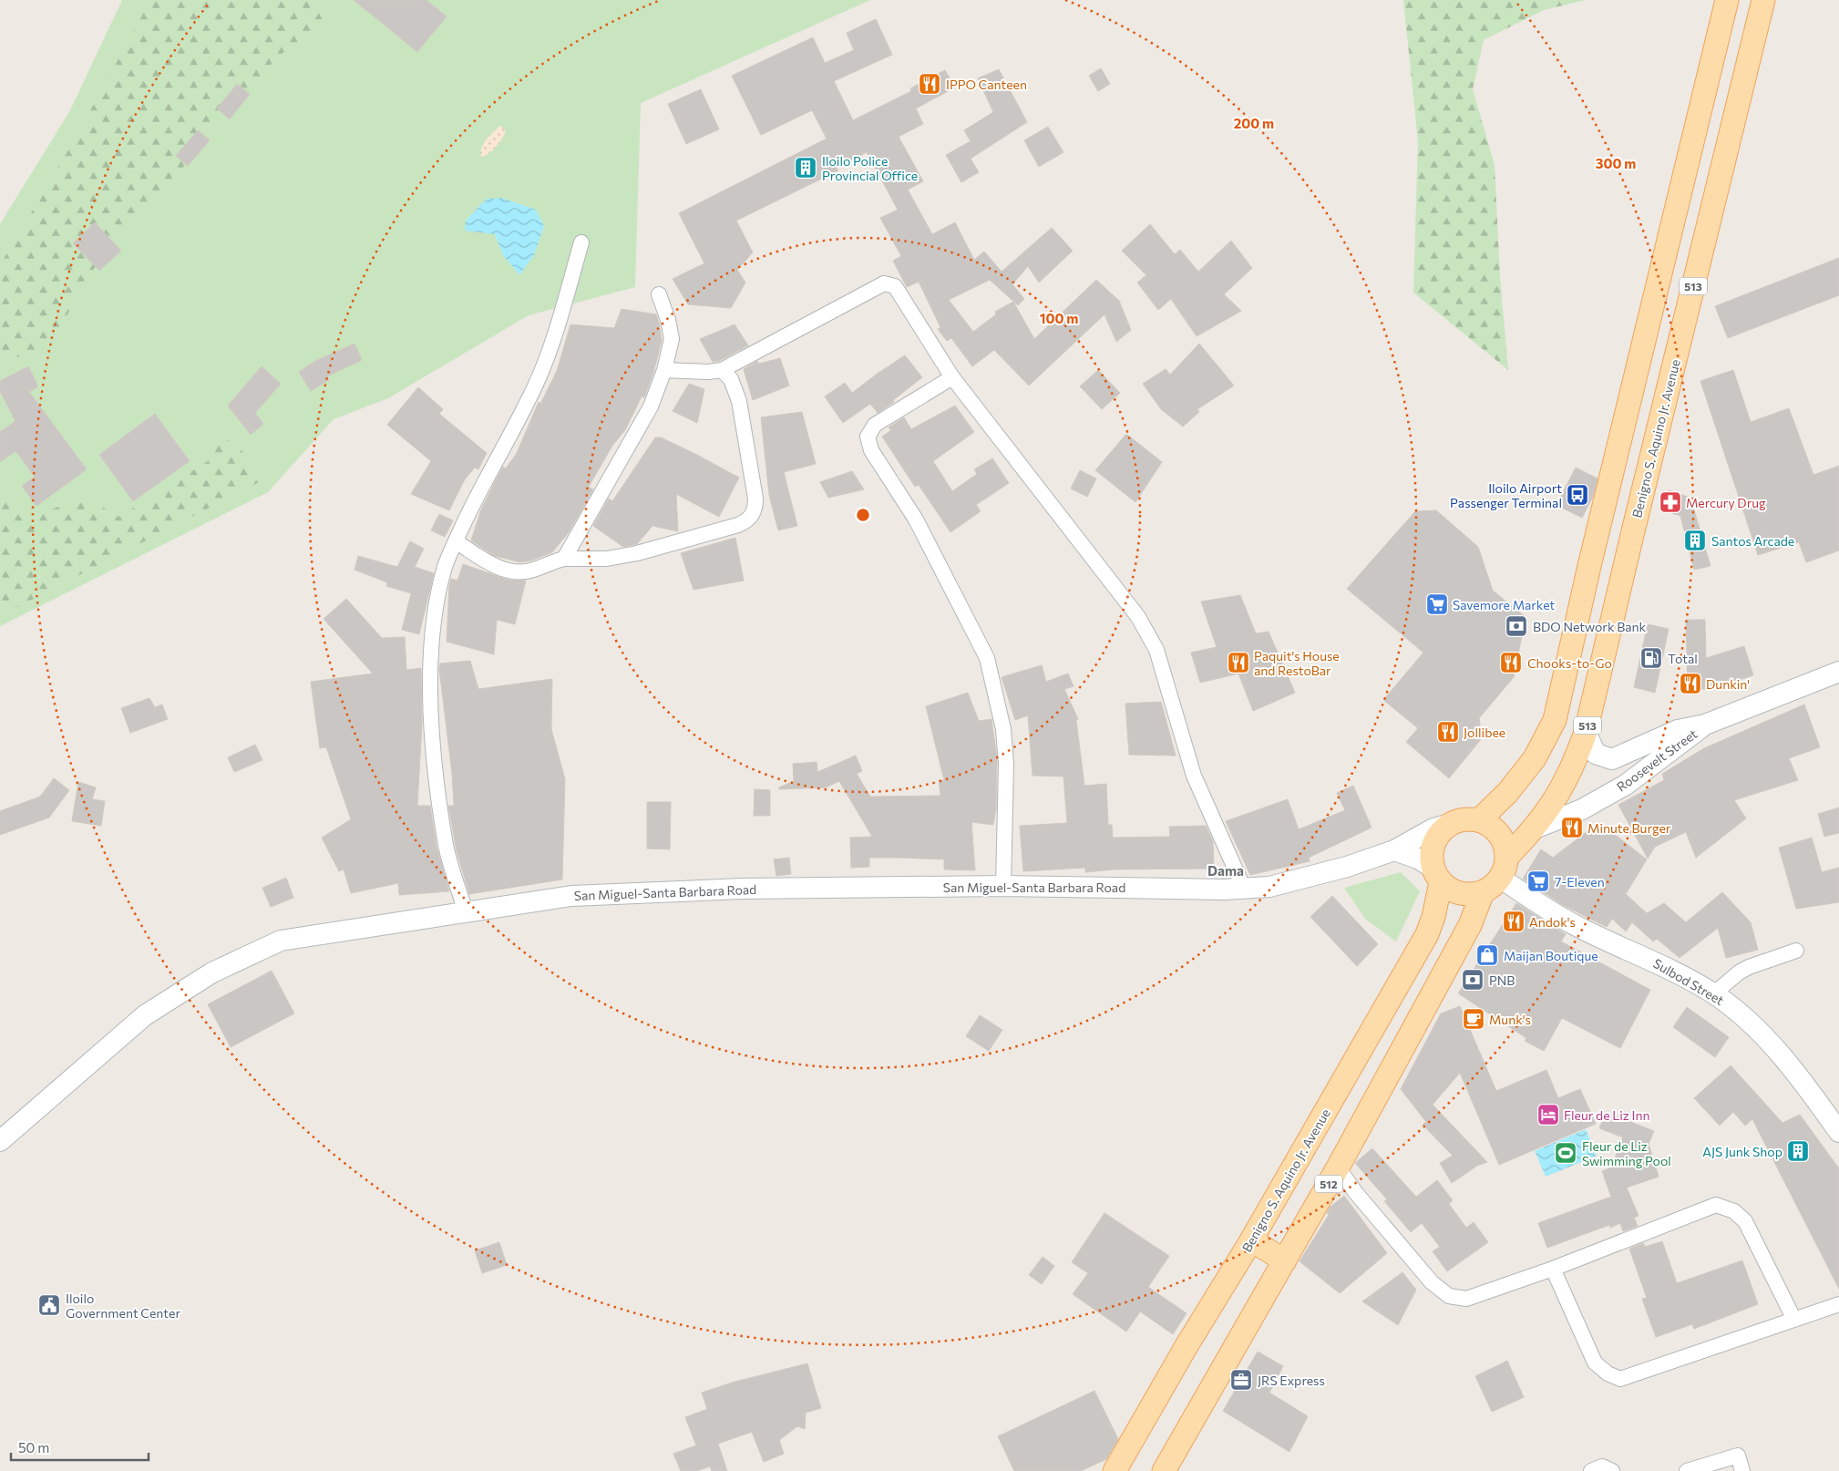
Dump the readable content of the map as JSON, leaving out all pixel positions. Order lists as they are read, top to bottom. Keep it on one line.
{"streets":{"main road":["513","Benigno S. Aquino Jr. Avenue","Roosevelt Street","San Miguel-Santa Barbara Road","Sulbod Street","512"]},"crossings":[["513","Benigno S. Aquino Jr. Avenue"],["513","San Miguel-Santa Barbara Road"],["513","Sulbod Street"],["513","512"],["Benigno S. Aquino Jr. Avenue","Roosevelt Street"],["Benigno S. Aquino Jr. Avenue","San Miguel-Santa Barbara Road"],["Benigno S. Aquino Jr. Avenue","Sulbod Street"],["Benigno S. Aquino Jr. Avenue","512"],["San Miguel-Santa Barbara Road","Sulbod Street"],["San Miguel-Santa Barbara Road","512"],["Sulbod Street","512"]],"districts":["Dama"],"places":{"restaurant":["IPPO Canteen","Paquit's House and RestoBar","Chooks-to-Go","Dunkin'","Jollibee","Minute Burger","Andok's"],"building":["Iloilo Police Provincial Office","Santos Arcade","AJS Junk Shop"],"bus stop":["Iloilo Airport Passenger Terminal"],"pharmacy":["Mercury Drug"],"supermarket":["Savemore Market","7-Eleven"],"bank":["BDO Network Bank","PNB"],"fuel station":["Total"],"shop":["Maijan Boutique"],"cafe":["Munk's"],"hotel":["Fleur de Liz Inn"],"sports":["Fleur de Liz Swimming Pool"],"public building":["Iloilo Government Center"],"office":["JRS Express"]},"scale_bar":"50 m","rings":["200 m","300 m","100 m"]}
